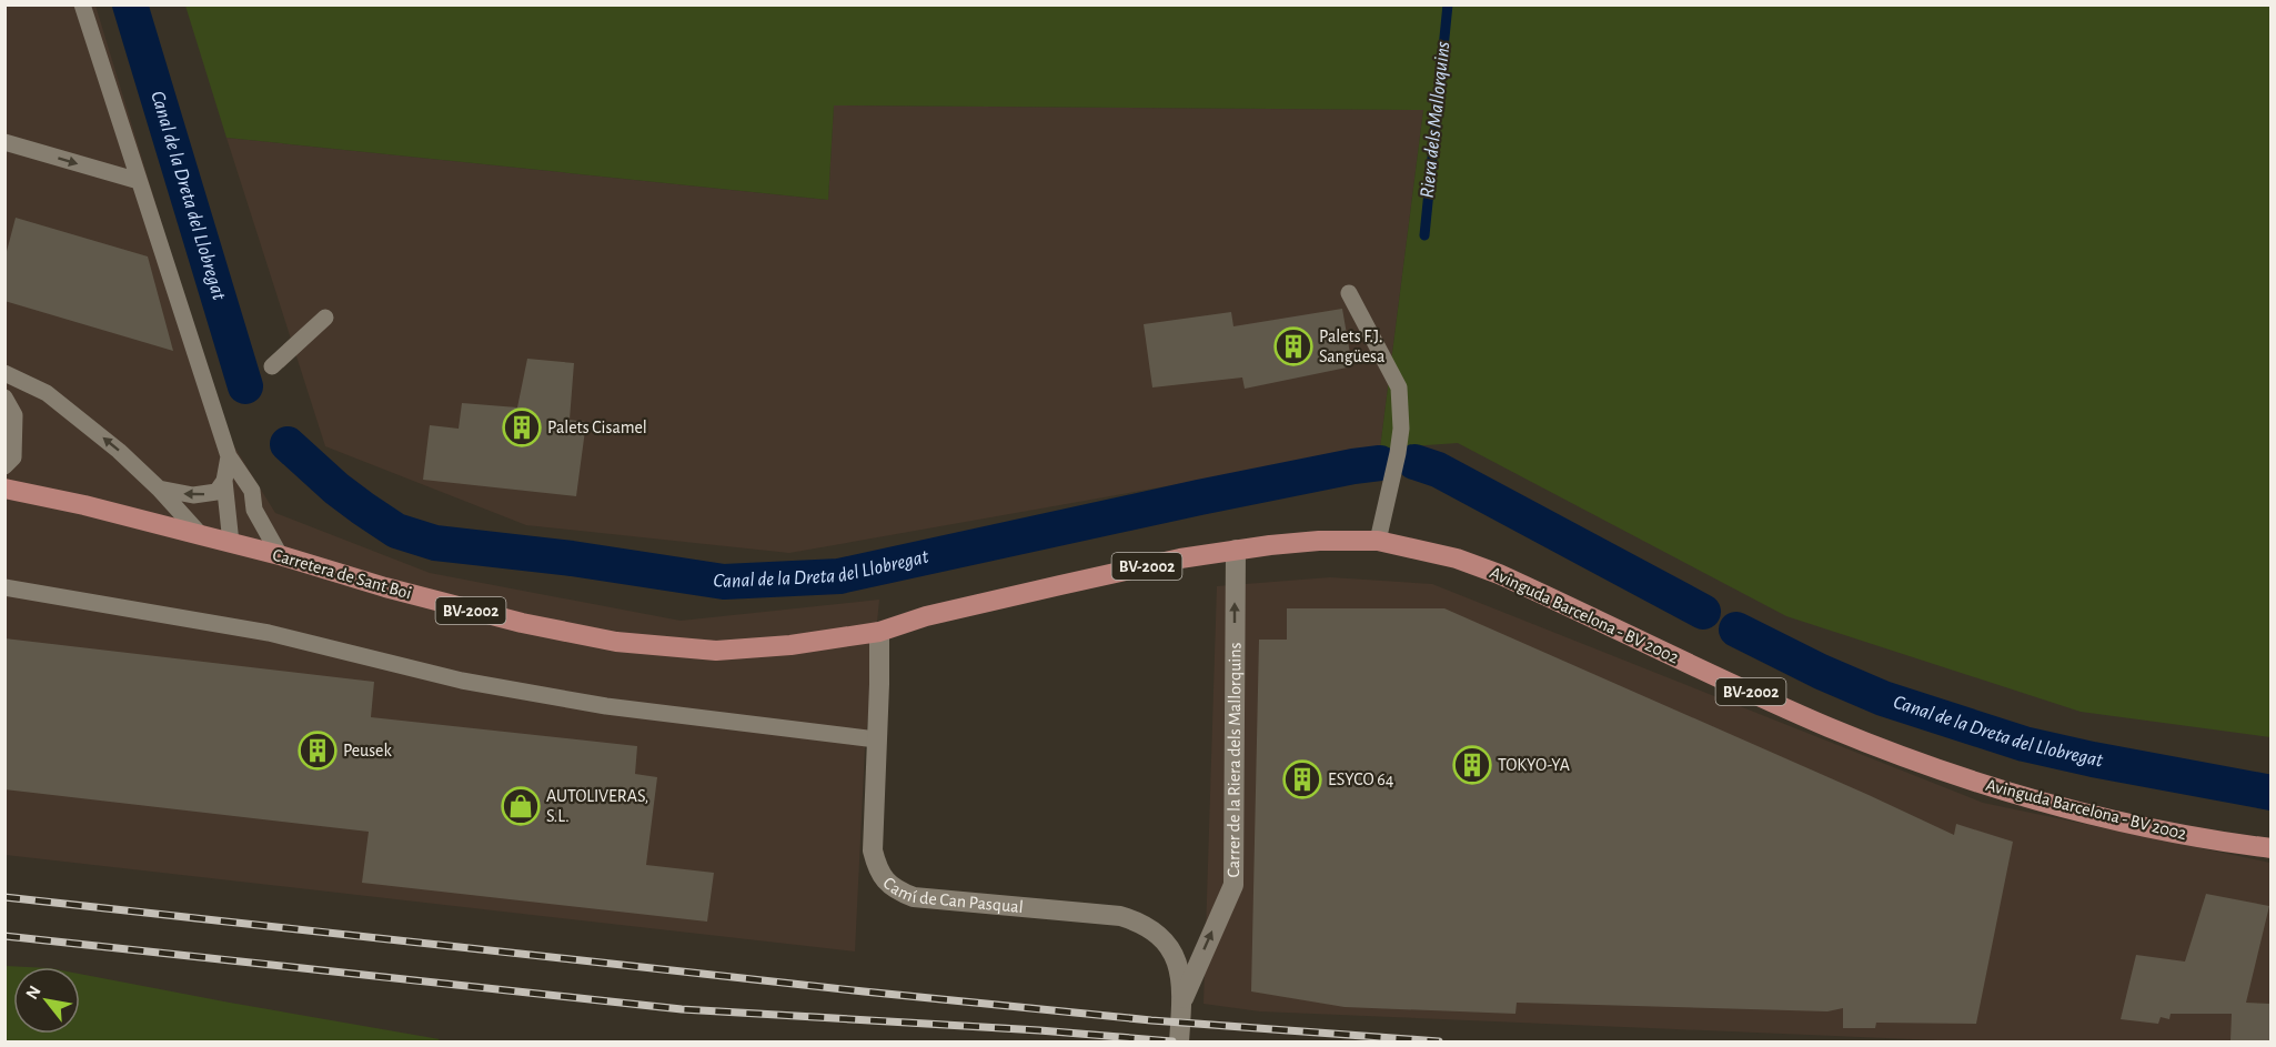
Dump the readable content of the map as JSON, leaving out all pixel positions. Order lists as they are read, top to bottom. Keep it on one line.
{"streets":{"main road":["BV-2002","Carretera de Sant Boi","Avinguda Barcelona - BV 2002"],"street":["Carrer de la Riera dels Mallorquins","Camí de Can Pasqual"]},"crossings":[["Carretera de Sant Boi","Avinguda Barcelona - BV 2002"],["Carretera de Sant Boi","Camí de Can Pasqual"],["Avinguda Barcelona - BV 2002","Carrer de la Riera dels Mallorquins"],["Avinguda Barcelona - BV 2002","Camí de Can Pasqual"],["Carrer de la Riera dels Mallorquins","Camí de Can Pasqual"]],"one_way":["Carrer de la Riera dels Mallorquins"],"water":["Riera dels Mallorquins","Canal de la Dreta del Llobregat"],"places":{"building":["Palets F.J. Sangüesa","Palets Cisamel","Peusek","TOKYO-YA","ESYCO 64"],"shop":["AUTOLIVERAS, S.L."]},"north":"top left"}
